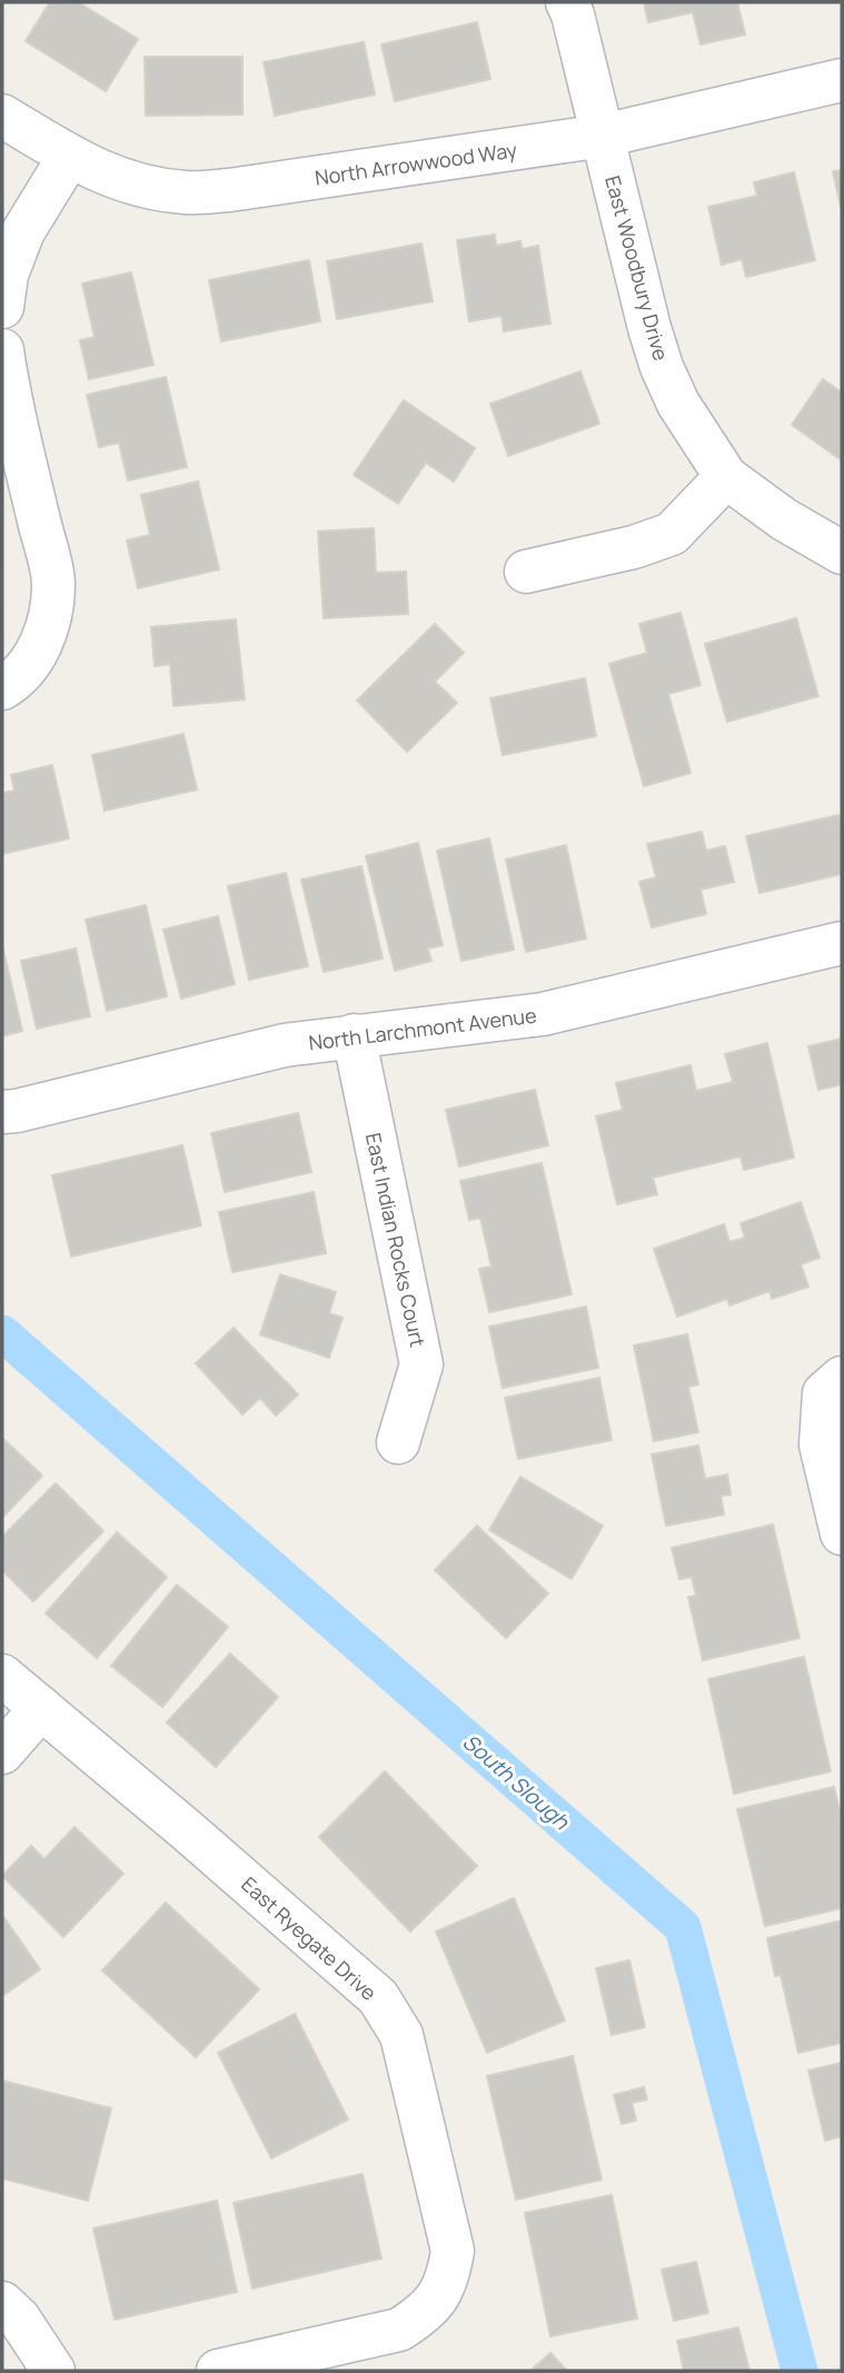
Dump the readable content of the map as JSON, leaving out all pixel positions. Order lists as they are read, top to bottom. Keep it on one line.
{"streets":{"street":["North Arrowwood Way","East Woodbury Drive","North Larchmont Avenue","East Indian Rocks Court","East Ryegate Drive"]},"crossings":[["North Arrowwood Way","East Woodbury Drive"],["North Larchmont Avenue","East Indian Rocks Court"]],"water":["South Slough"]}
